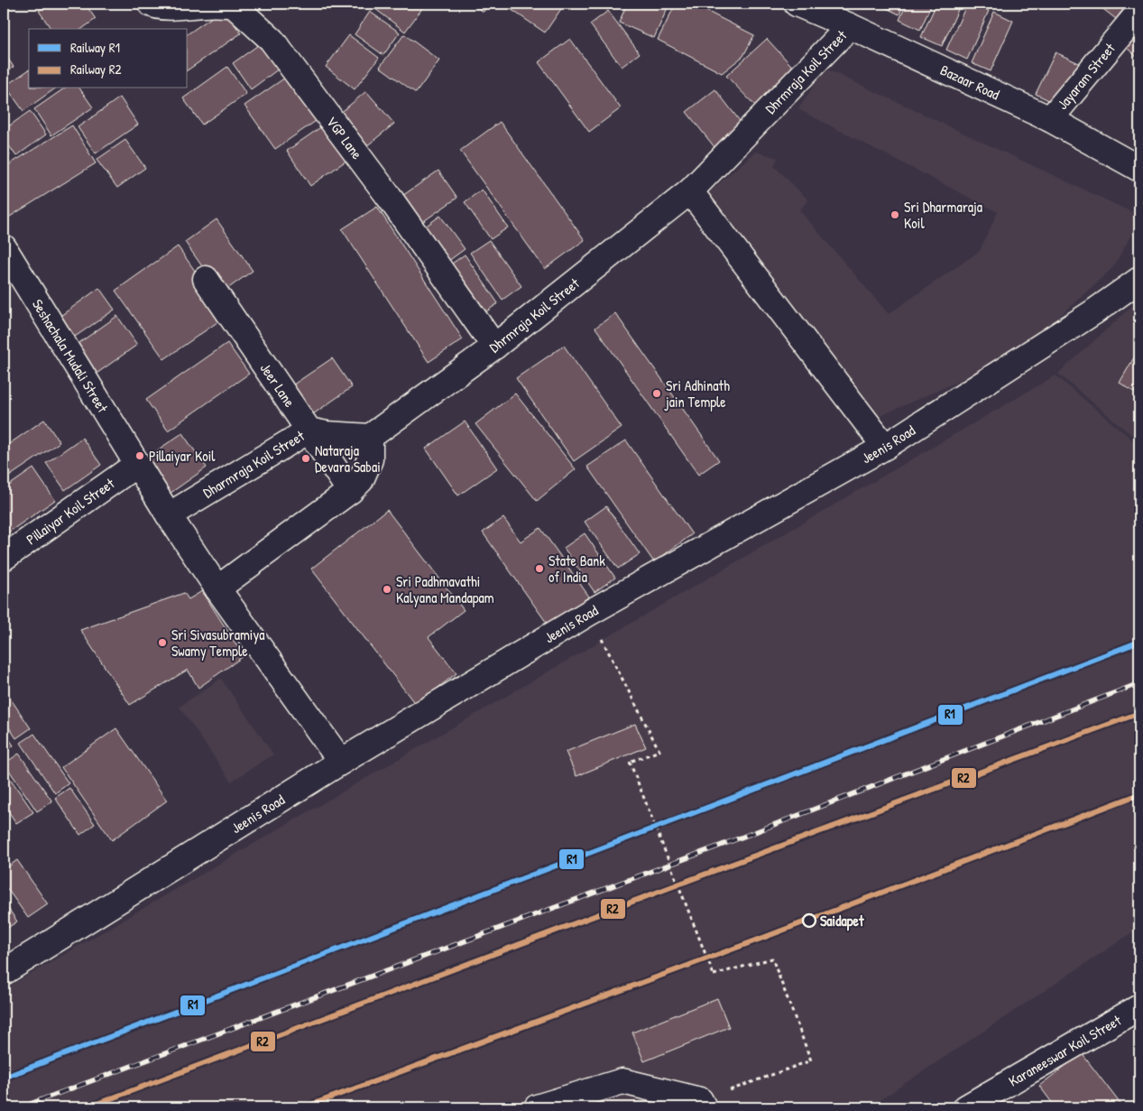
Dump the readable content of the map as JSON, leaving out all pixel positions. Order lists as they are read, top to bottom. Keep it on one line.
{"streets":{"street":["Dhrmraja Koil Street","Jayaram Street","Bazaar Road","VGP Lane","Seshachala Mudali Street","Jeer Lane","Jeenis Road","Dharmraja Koil Street","Pillaiyar Koil Street","Karaneeswar Koil Street"]},"crossings":[["Dhrmraja Koil Street","Bazaar Road"],["Dhrmraja Koil Street","VGP Lane"],["Dhrmraja Koil Street","Dharmraja Koil Street"],["Jayaram Street","Bazaar Road"],["Seshachala Mudali Street","Jeenis Road"],["Seshachala Mudali Street","Dharmraja Koil Street"],["Seshachala Mudali Street","Pillaiyar Koil Street"],["Jeer Lane","Dharmraja Koil Street"]],"places":["Sri Dharmaraja Koil","Sri Adhinath jain Temple","Pillaiyar Koil","Nataraja Devara Sabai","State Bank of India","Sri Padhmavathi Kalyana Mandapam","Sri Sivasubramiya Swamy Temple","Saidapet"],"lines":["rail line R1","rail line R2"],"legend":["Railway R1","Railway R2"]}
